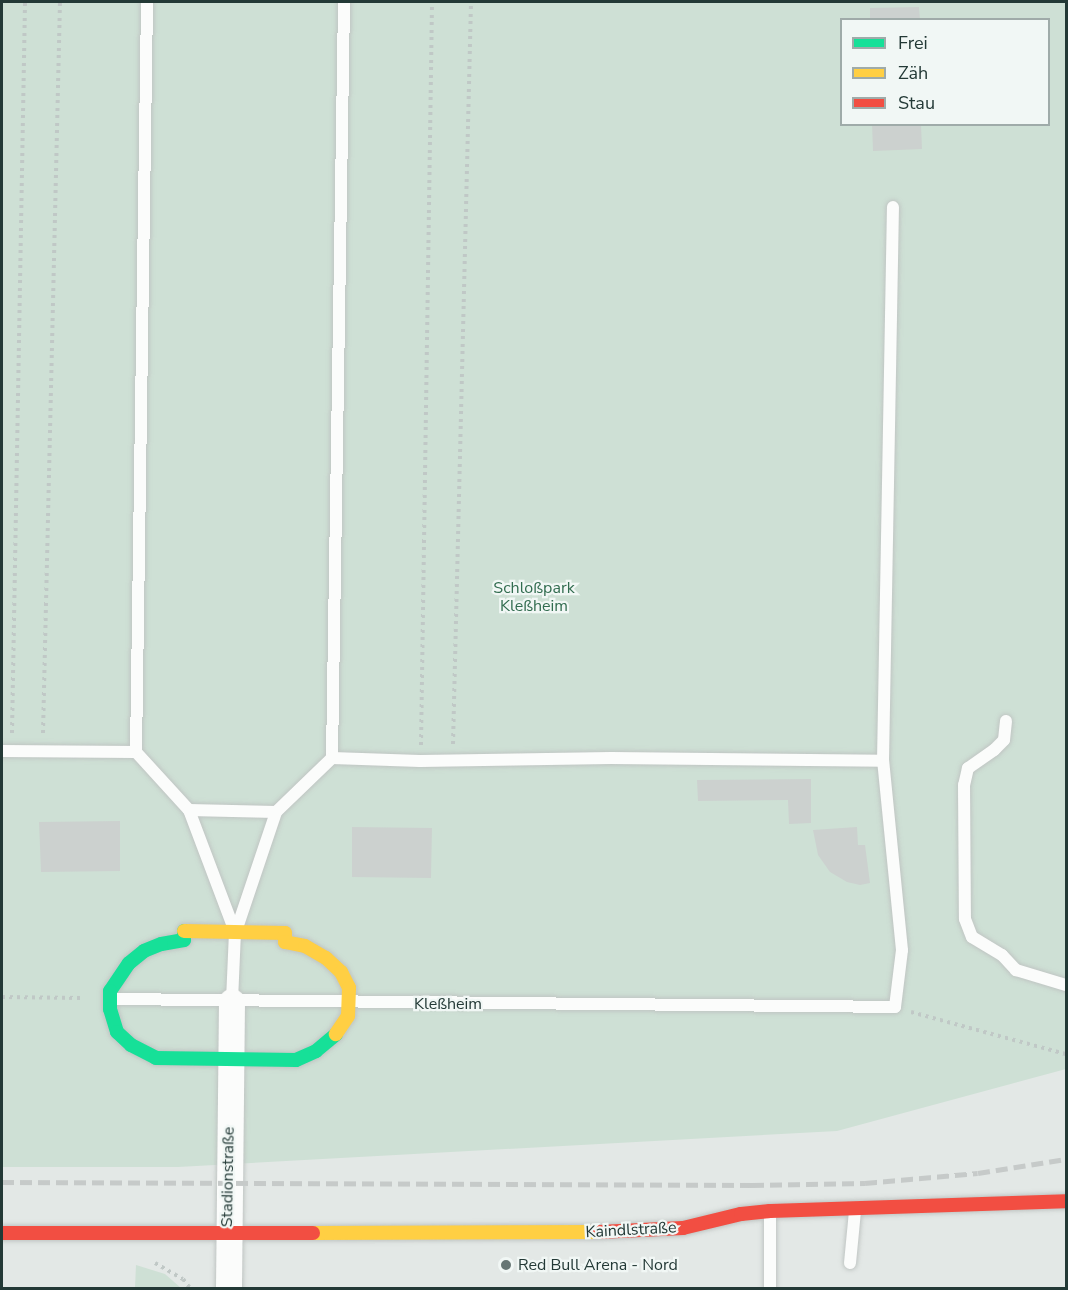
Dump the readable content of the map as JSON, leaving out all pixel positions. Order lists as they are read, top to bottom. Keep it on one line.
{"streets":{"street":["Stadionstraße","Kaindlstraße"],"lane":["Kleßheim"]},"crossings":[["Kleßheim","Stadionstraße"],["Stadionstraße","Kaindlstraße"]],"parks":["Schloßpark Kleßheim"],"places":["Red Bull Arena - Nord"],"legend":["Frei","Zäh","Stau"]}
